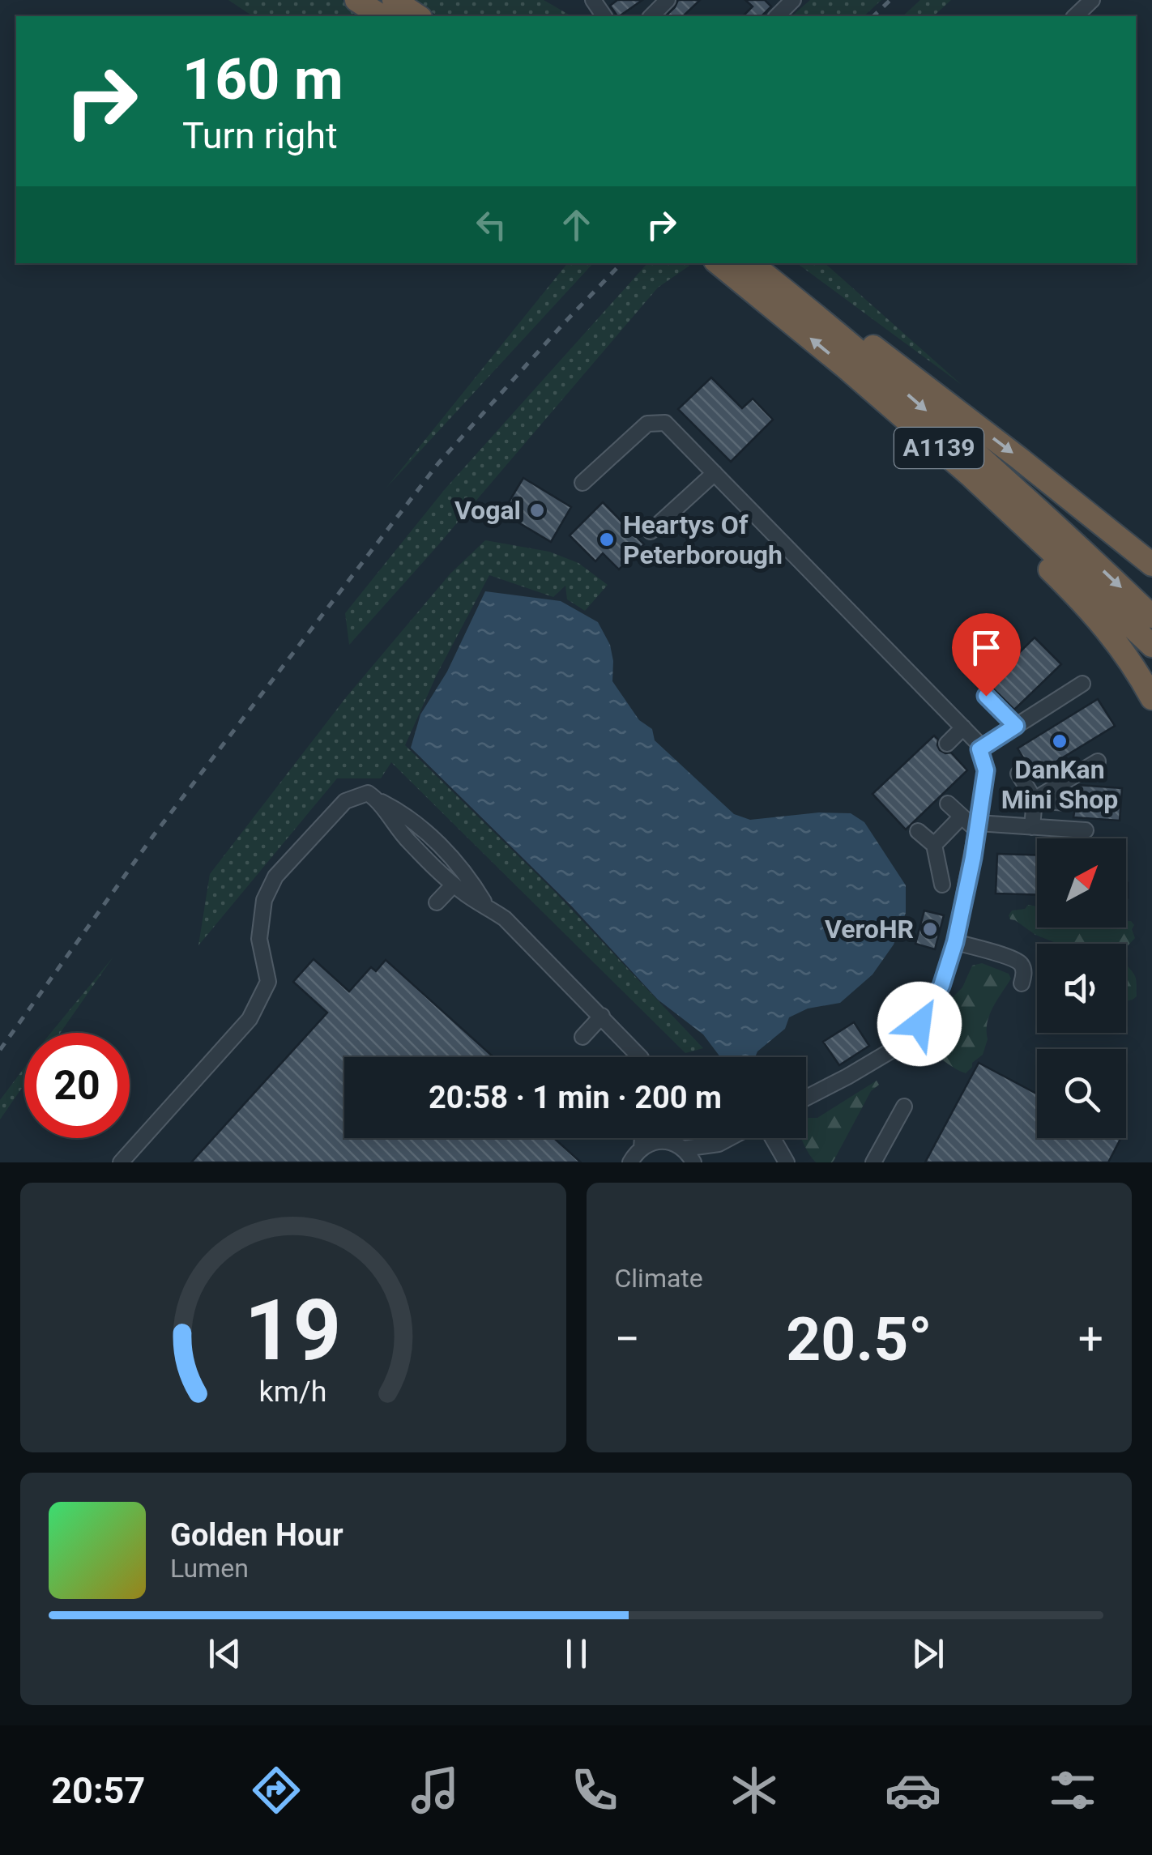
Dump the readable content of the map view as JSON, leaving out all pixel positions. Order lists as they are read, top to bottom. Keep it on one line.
{"streets":{"highway":["A1139"]},"places":["Vogal","Heartys Of Peterborough","DanKan Mini Shop","VeroHR"],"north":"top right","page":{"turn":["160 m","Turn right"],"limit":"20","trip":"20:58 · 1 min · 200 m","tile":"Climate","heat":["−","20.5°","+"],"song":["Golden Hour","Lumen"],"tabs":"20:57","gauge":["19","km/h"]}}
